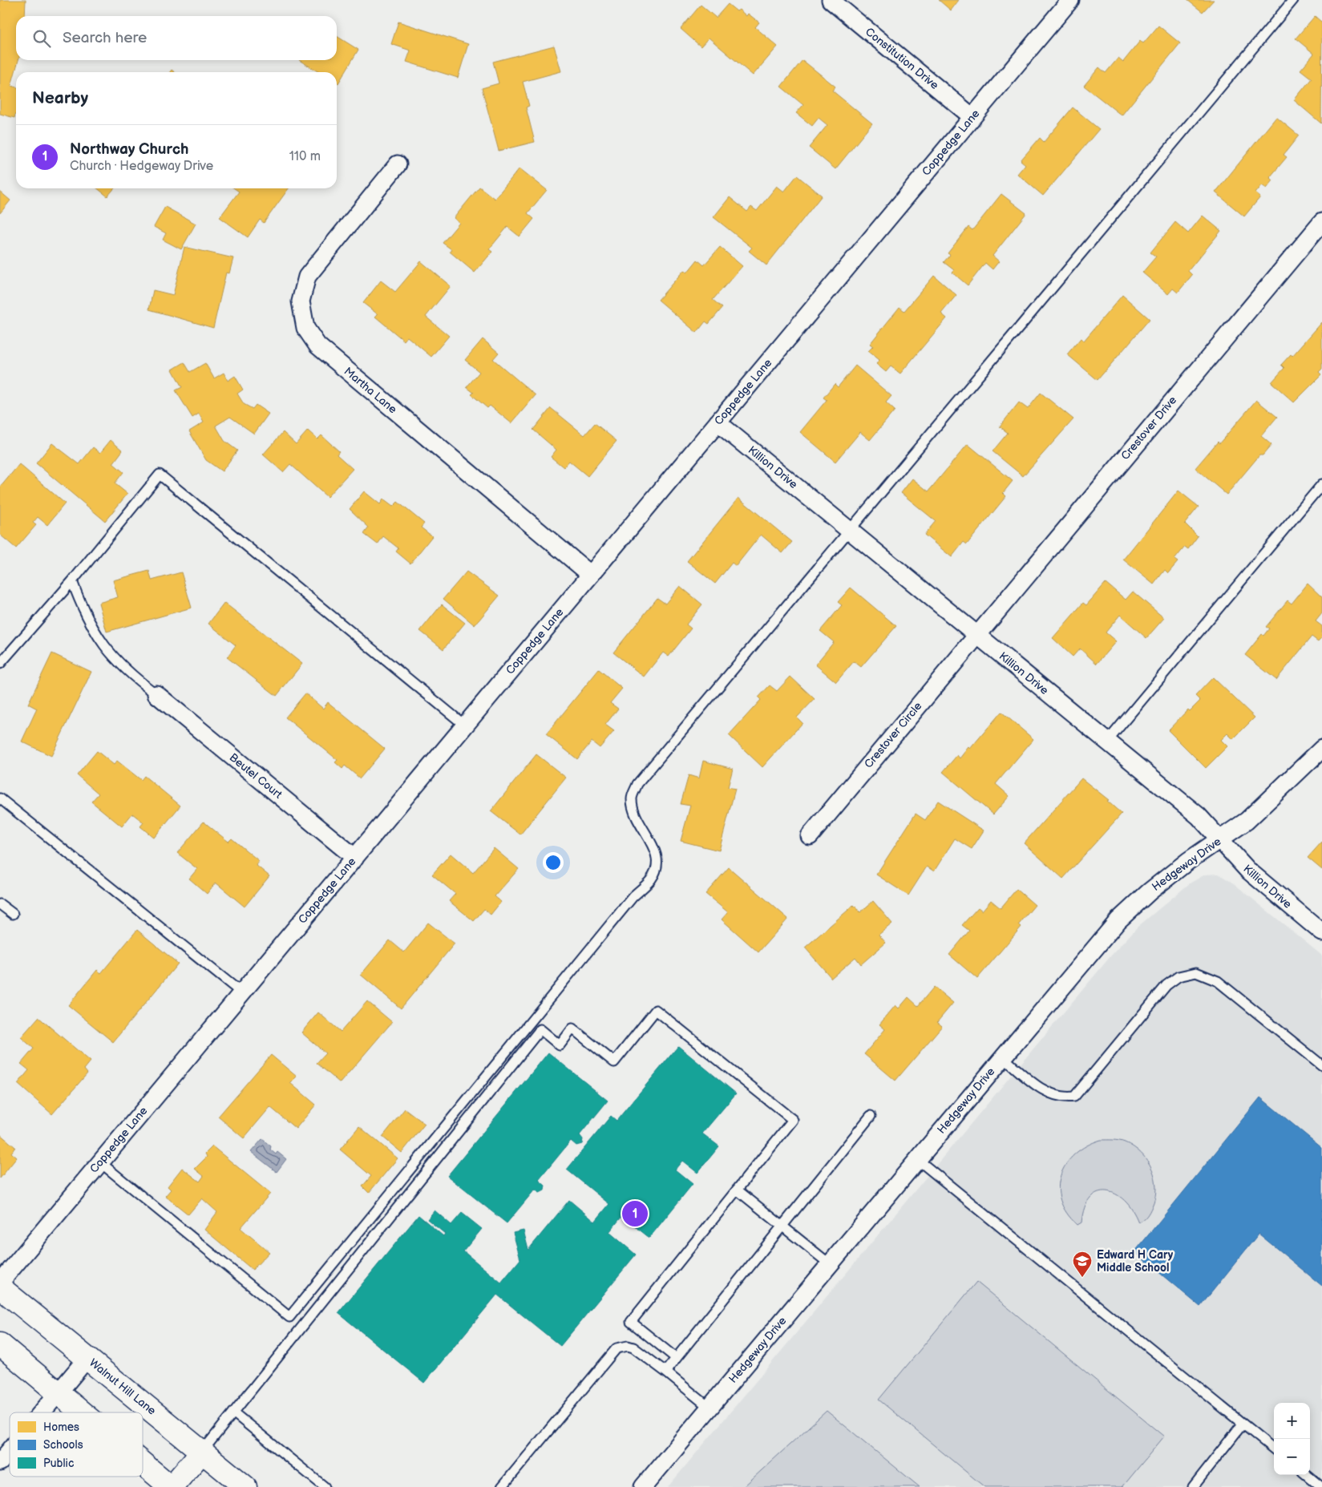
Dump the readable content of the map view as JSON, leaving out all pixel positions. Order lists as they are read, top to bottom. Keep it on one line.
{"streets":{"main road":["Walnut Hill Lane"],"street":["Constitution Drive","Coppedge Lane","Martha Lane","Crestover Drive","Killion Drive","Crestover Circle","Beutel Court","Hedgeway Drive"]},"crossings":[["Constitution Drive","Coppedge Lane"],["Coppedge Lane","Martha Lane"],["Coppedge Lane","Killion Drive"],["Coppedge Lane","Beutel Court"],["Crestover Drive","Killion Drive"],["Crestover Drive","Crestover Circle"],["Killion Drive","Crestover Circle"],["Killion Drive","Hedgeway Drive"]],"places":{"school or university":["Edward H Cary Middle School"]},"legend":["Homes","Schools","Public"],"page":{"search":"Search here","heading":"Nearby","list":[{"mark":"1","name":"Northway Church","note":"Church · Hedgeway Drive","value":"110 m"}],"pins":"1","map_buttons":["+","−"]}}
